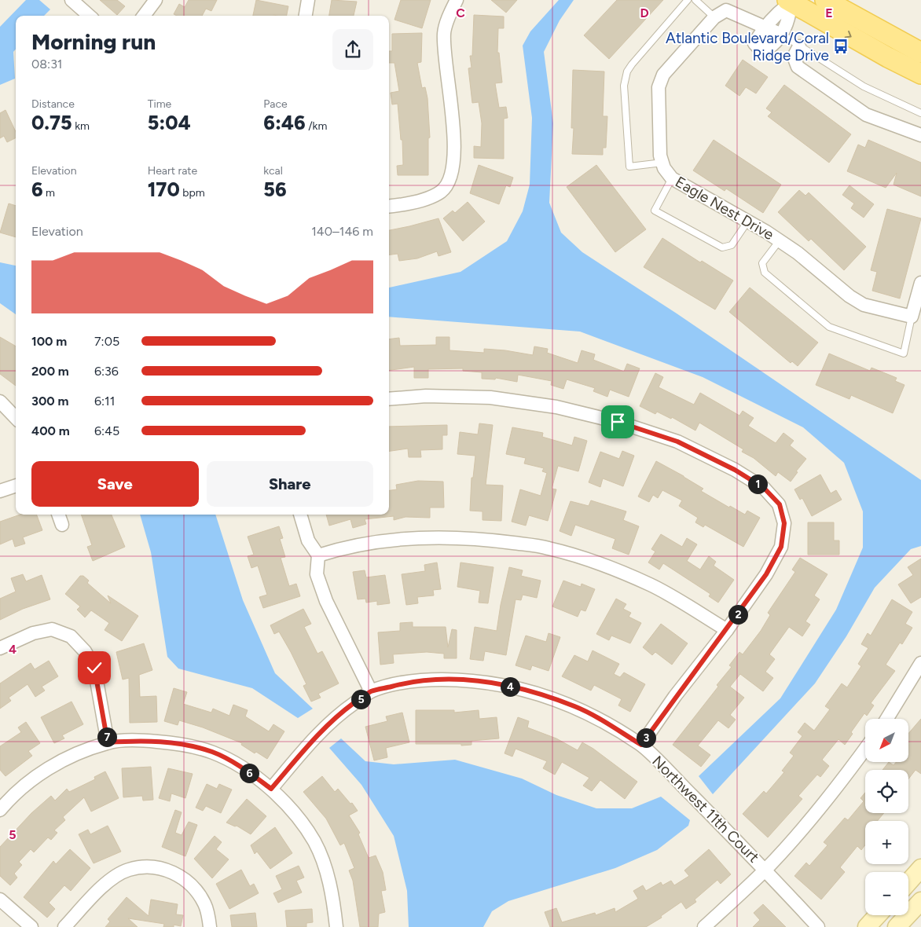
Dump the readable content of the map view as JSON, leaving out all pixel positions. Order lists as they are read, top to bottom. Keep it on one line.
{"streets":{"street":["Eagle Nest Drive","Northwest 11th Court"]},"places":{"bus stop":["Atlantic Boulevard/Coral Ridge Drive"]},"north":"bottom left","page":{"heading":["Morning run","08:31"],"stats":[["Distance","0.75 km"],["Time","5:04"],["Pace","6:46 /km"],["Elevation","6 m"],["Heart rate","170 bpm"],["kcal","56"]],"chart":["Elevation","140–146 m"],"list":[{"name":"100 m","note":"7:05"},{"name":"200 m","note":"6:36"},{"name":"300 m","note":"6:11"},{"name":"400 m","note":"6:45"}],"buttons":["Save","Share"],"pins":["1","2","4","5","7","3","6"],"map_buttons":["+","−"]},"grid":{"columns":["C","D","E"],"rows":["4","5"]}}
